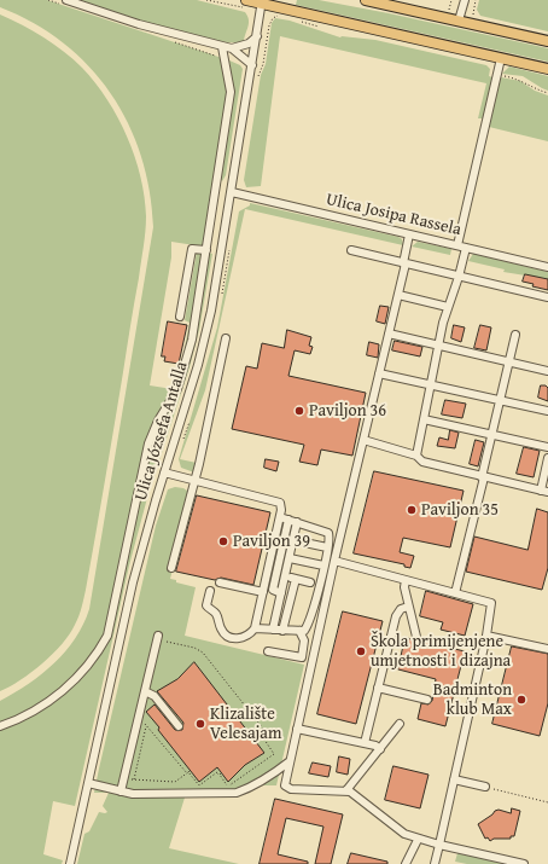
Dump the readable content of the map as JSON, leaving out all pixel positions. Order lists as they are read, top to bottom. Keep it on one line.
{"streets":{"street":["Ulica Josipa Rassela","Ulica Józsefa Antalla"]},"crossings":[["Ulica Josipa Rassela","Ulica Józsefa Antalla"]],"places":["Paviljon 36","Paviljon 35","Paviljon 39","Škola primijenjene umjetnosti i dizajna","Badminton klub Max","Klizalište Velesajam"]}
